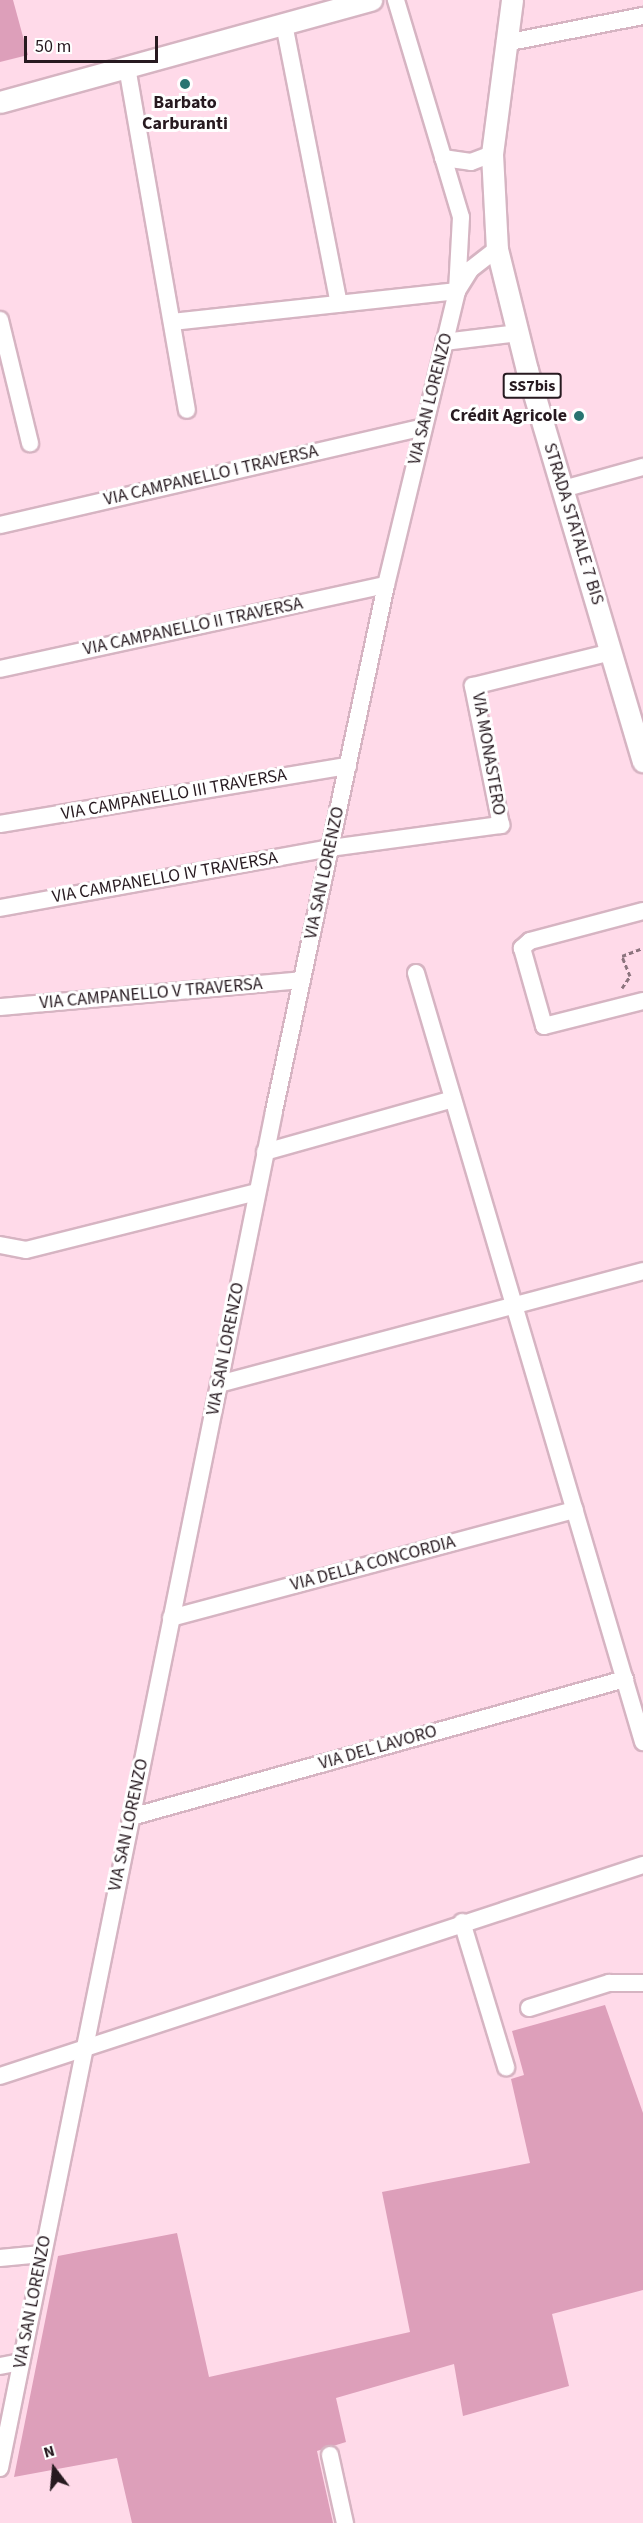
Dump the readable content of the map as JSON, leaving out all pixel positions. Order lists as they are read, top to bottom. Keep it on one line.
{"streets":{"main road":["SS7bis","STRADA STATALE 7 BIS"],"street":["VIA SAN LORENZO","VIA CAMPANELLO I TRAVERSA","VIA CAMPANELLO II TRAVERSA","VIA MONASTERO","VIA CAMPANELLO III TRAVERSA","VIA CAMPANELLO IV TRAVERSA","VIA CAMPANELLO V TRAVERSA","VIA DELLA CONCORDIA","VIA DEL LAVORO"]},"crossings":[["VIA SAN LORENZO","VIA CAMPANELLO I TRAVERSA"],["VIA SAN LORENZO","STRADA STATALE 7 BIS"],["VIA SAN LORENZO","VIA CAMPANELLO II TRAVERSA"],["VIA SAN LORENZO","VIA MONASTERO"],["VIA SAN LORENZO","VIA CAMPANELLO III TRAVERSA"],["VIA SAN LORENZO","VIA CAMPANELLO IV TRAVERSA"],["VIA SAN LORENZO","VIA CAMPANELLO V TRAVERSA"],["VIA SAN LORENZO","VIA DELLA CONCORDIA"],["VIA SAN LORENZO","VIA DEL LAVORO"],["STRADA STATALE 7 BIS","VIA MONASTERO"],["VIA MONASTERO","VIA CAMPANELLO IV TRAVERSA"]],"places":["Barbato Carburanti","Crédit Agricole"],"scale_bar":"50 m","north":"top"}
